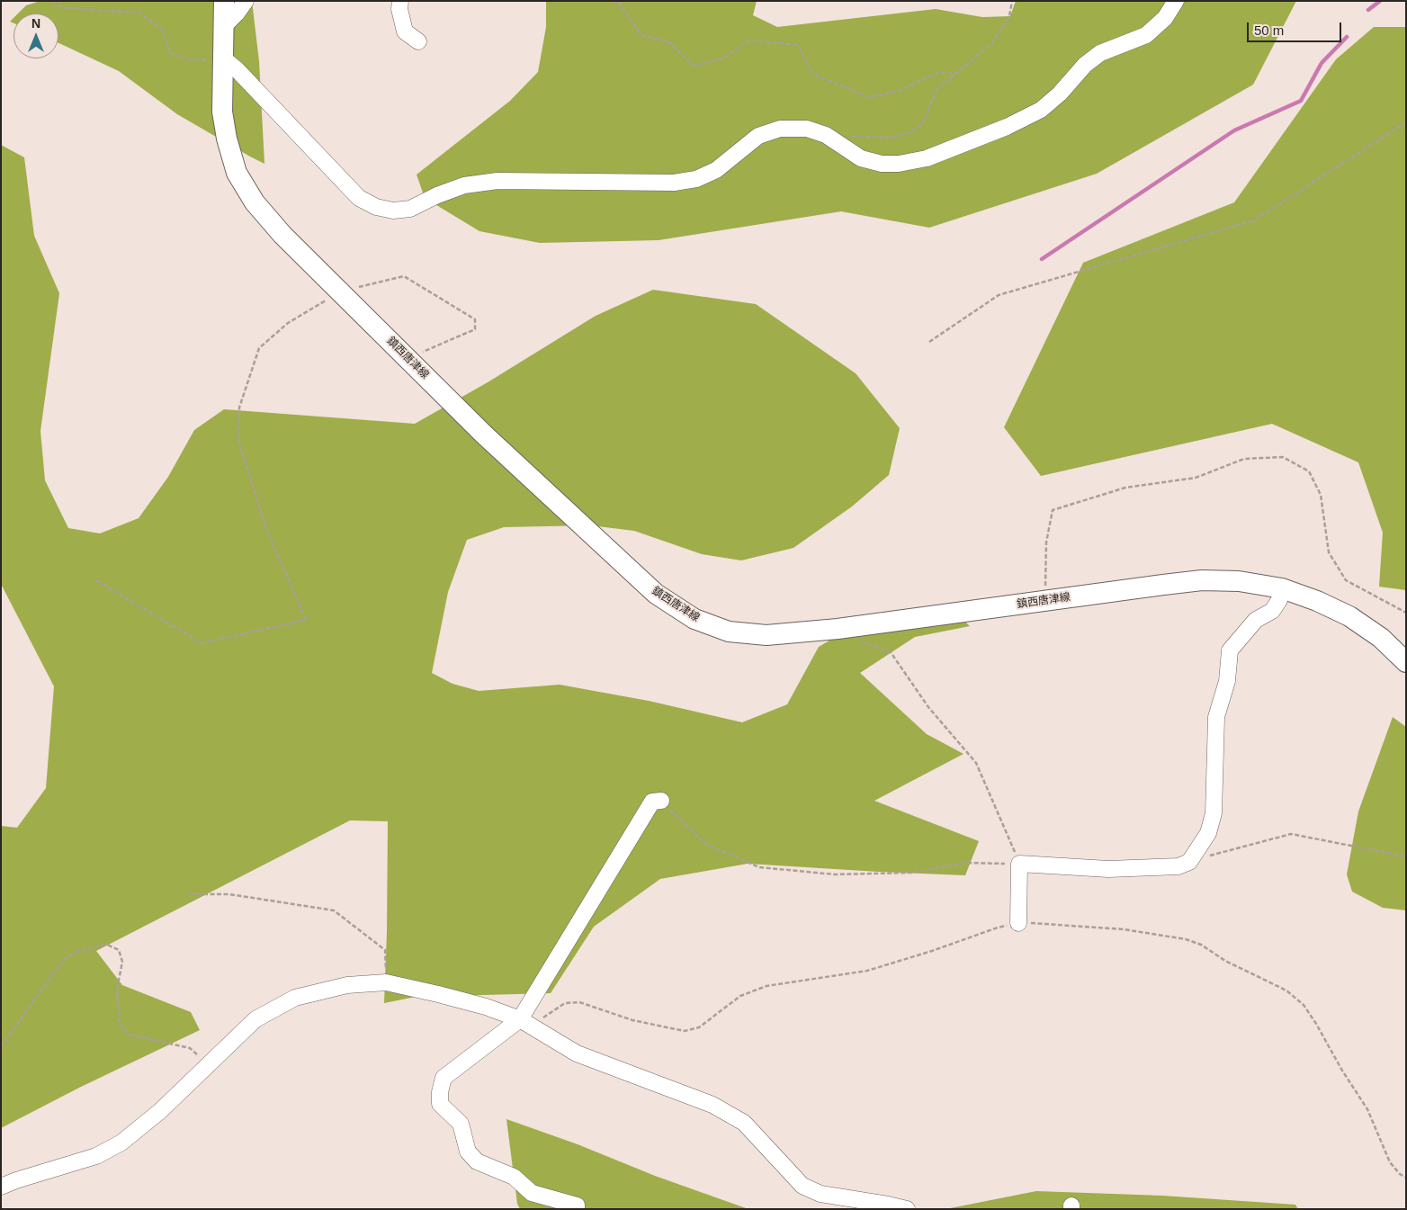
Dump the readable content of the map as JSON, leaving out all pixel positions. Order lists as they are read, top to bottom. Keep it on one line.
{"streets":{"main road":["鎮西唐津線"]},"scale_bar":"50 m","north":"top"}
